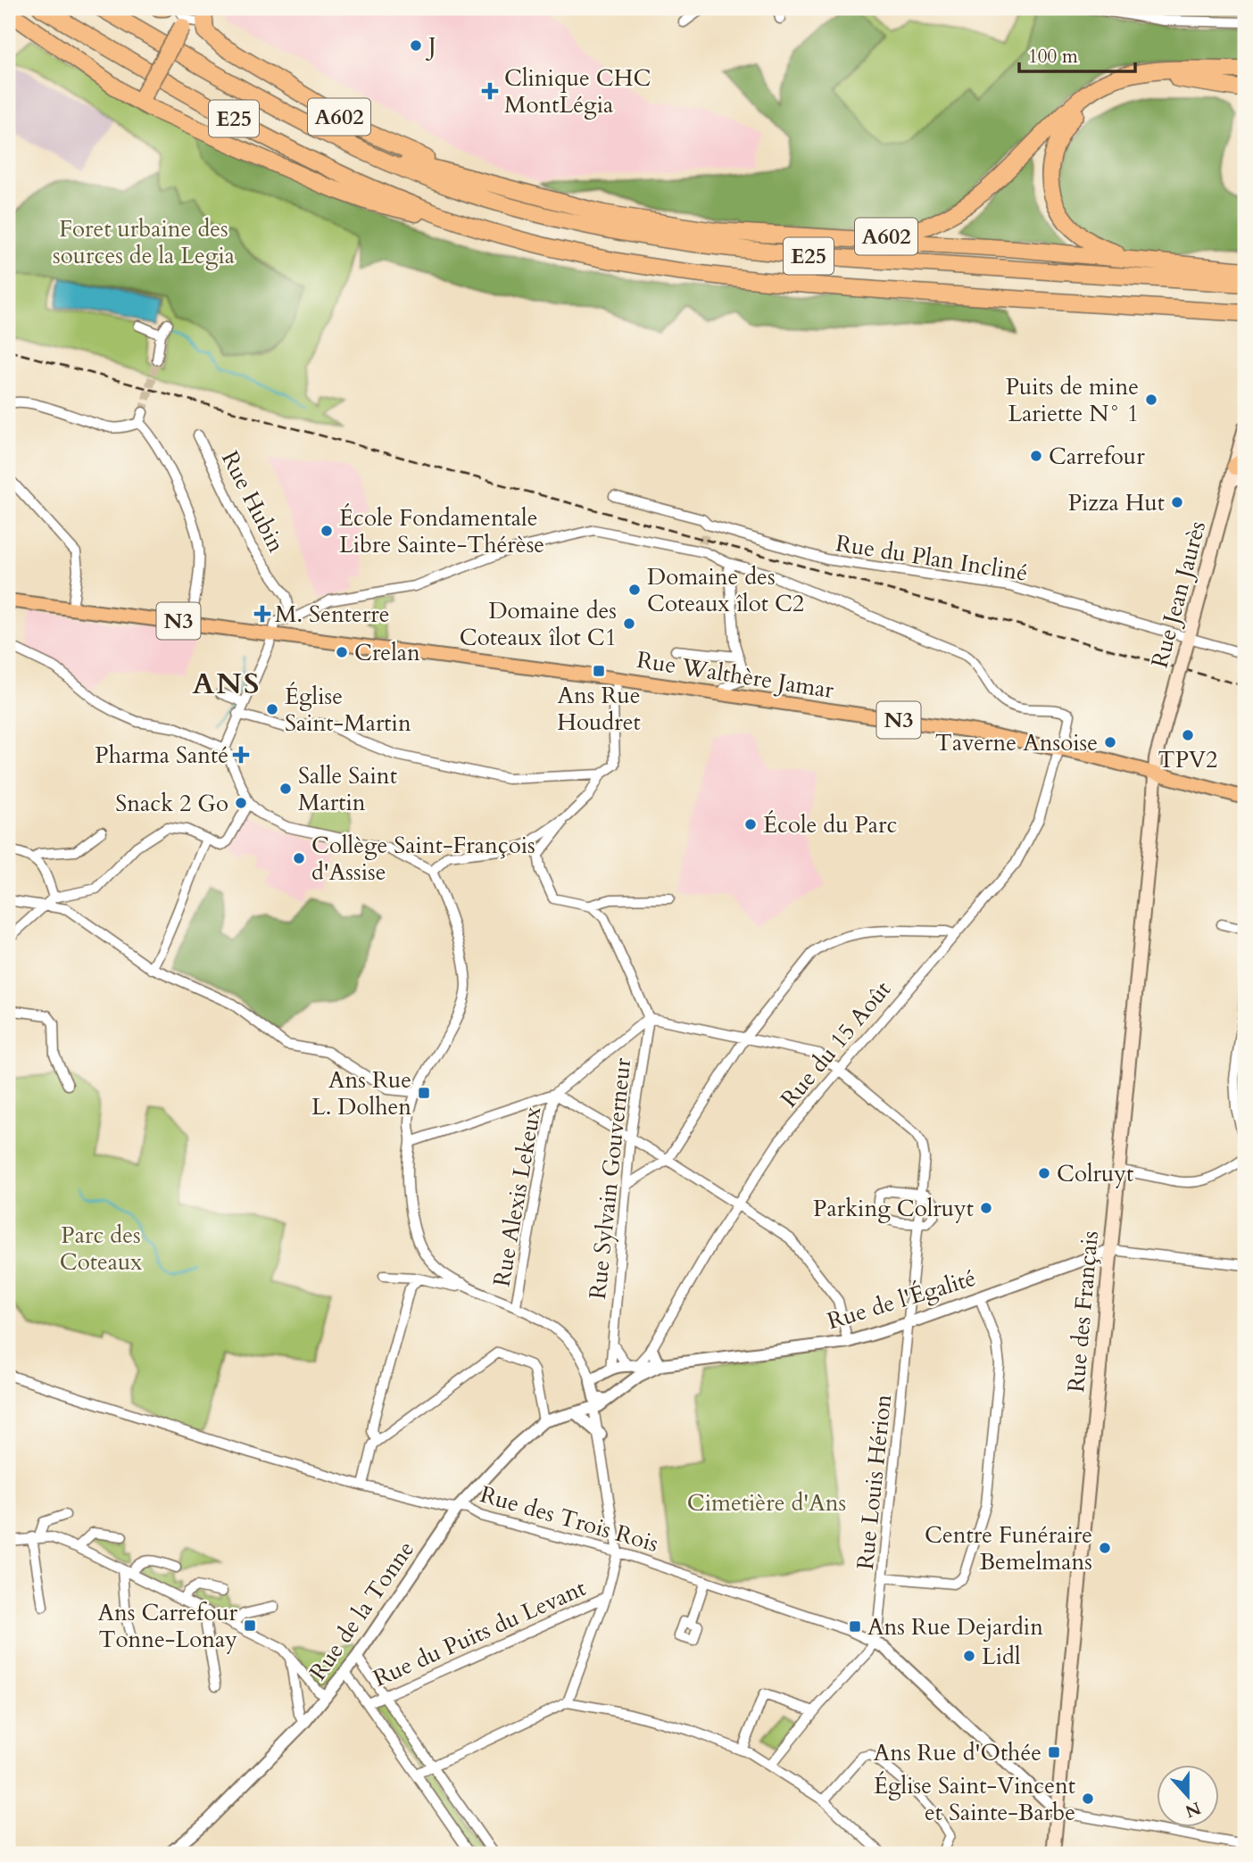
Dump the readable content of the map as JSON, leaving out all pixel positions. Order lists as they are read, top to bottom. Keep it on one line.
{"streets":{"highway":["A602","E25"],"main road":["Rue Jean Jaurès","N3","Rue Walthère Jamar","Rue des Français"],"street":["Rue Hubin","Rue du Plan Incliné","Rue du 15 Août","Rue Sylvain Gouverneur","Rue Alexis Lekeux","Rue de l'Égalité","Rue Louis Hérion","Rue des Trois Rois","Rue de la Tonne","Rue du Puits du Levant"]},"crossings":[["Rue du Plan Incliné","Rue Jean Jaurès"],["Rue Jean Jaurès","N3"],["Rue Jean Jaurès","Rue Walthère Jamar"],["Rue Jean Jaurès","Rue des Français"],["N3","Rue Walthère Jamar"],["N3","Rue des Français"],["Rue Walthère Jamar","Rue du 15 Août"],["Rue Walthère Jamar","Rue des Français"],["Rue du 15 Août","Rue de l'Égalité"],["Rue du 15 Août","Rue Louis Hérion"],["Rue de l'Égalité","Rue des Français"],["Rue de l'Égalité","Rue Louis Hérion"],["Rue de l'Égalité","Rue de la Tonne"],["Rue des Français","Rue des Trois Rois"],["Rue Louis Hérion","Rue des Trois Rois"],["Rue des Trois Rois","Rue de la Tonne"]],"districts":["ANS"],"parks":["Foret urbaine des sources de la Legia","Parc des Coteaux","Cimetière d'Ans"],"places":{"other":["J","Puits de mine Lariette N° 1","Carrefour","Pizza Hut","École Fondamentale Libre Sainte-Thérèse","Domaine des Coteaux îlot C2","Domaine des Coteaux îlot C1","Crelan","Église Saint-Martin","TPV2","Taverne Ansoise","Salle Saint Martin","Snack 2 Go","École du Parc","Collège Saint-François d'Assise","Colruyt","Parking Colruyt","Centre Funéraire Bemelmans","Lidl","Église Saint-Vincent et Sainte-Barbe"],"health":["Clinique CHC MontLégia","M. Senterre","Pharma Santé"],"transit":["Ans Rue Houdret","Ans Rue L. Dolhen","Ans Carrefour Tonne-Lonay","Ans Rue Dejardin","Ans Rue d'Othée"]},"scale_bar":"100 m","north":"bottom"}
